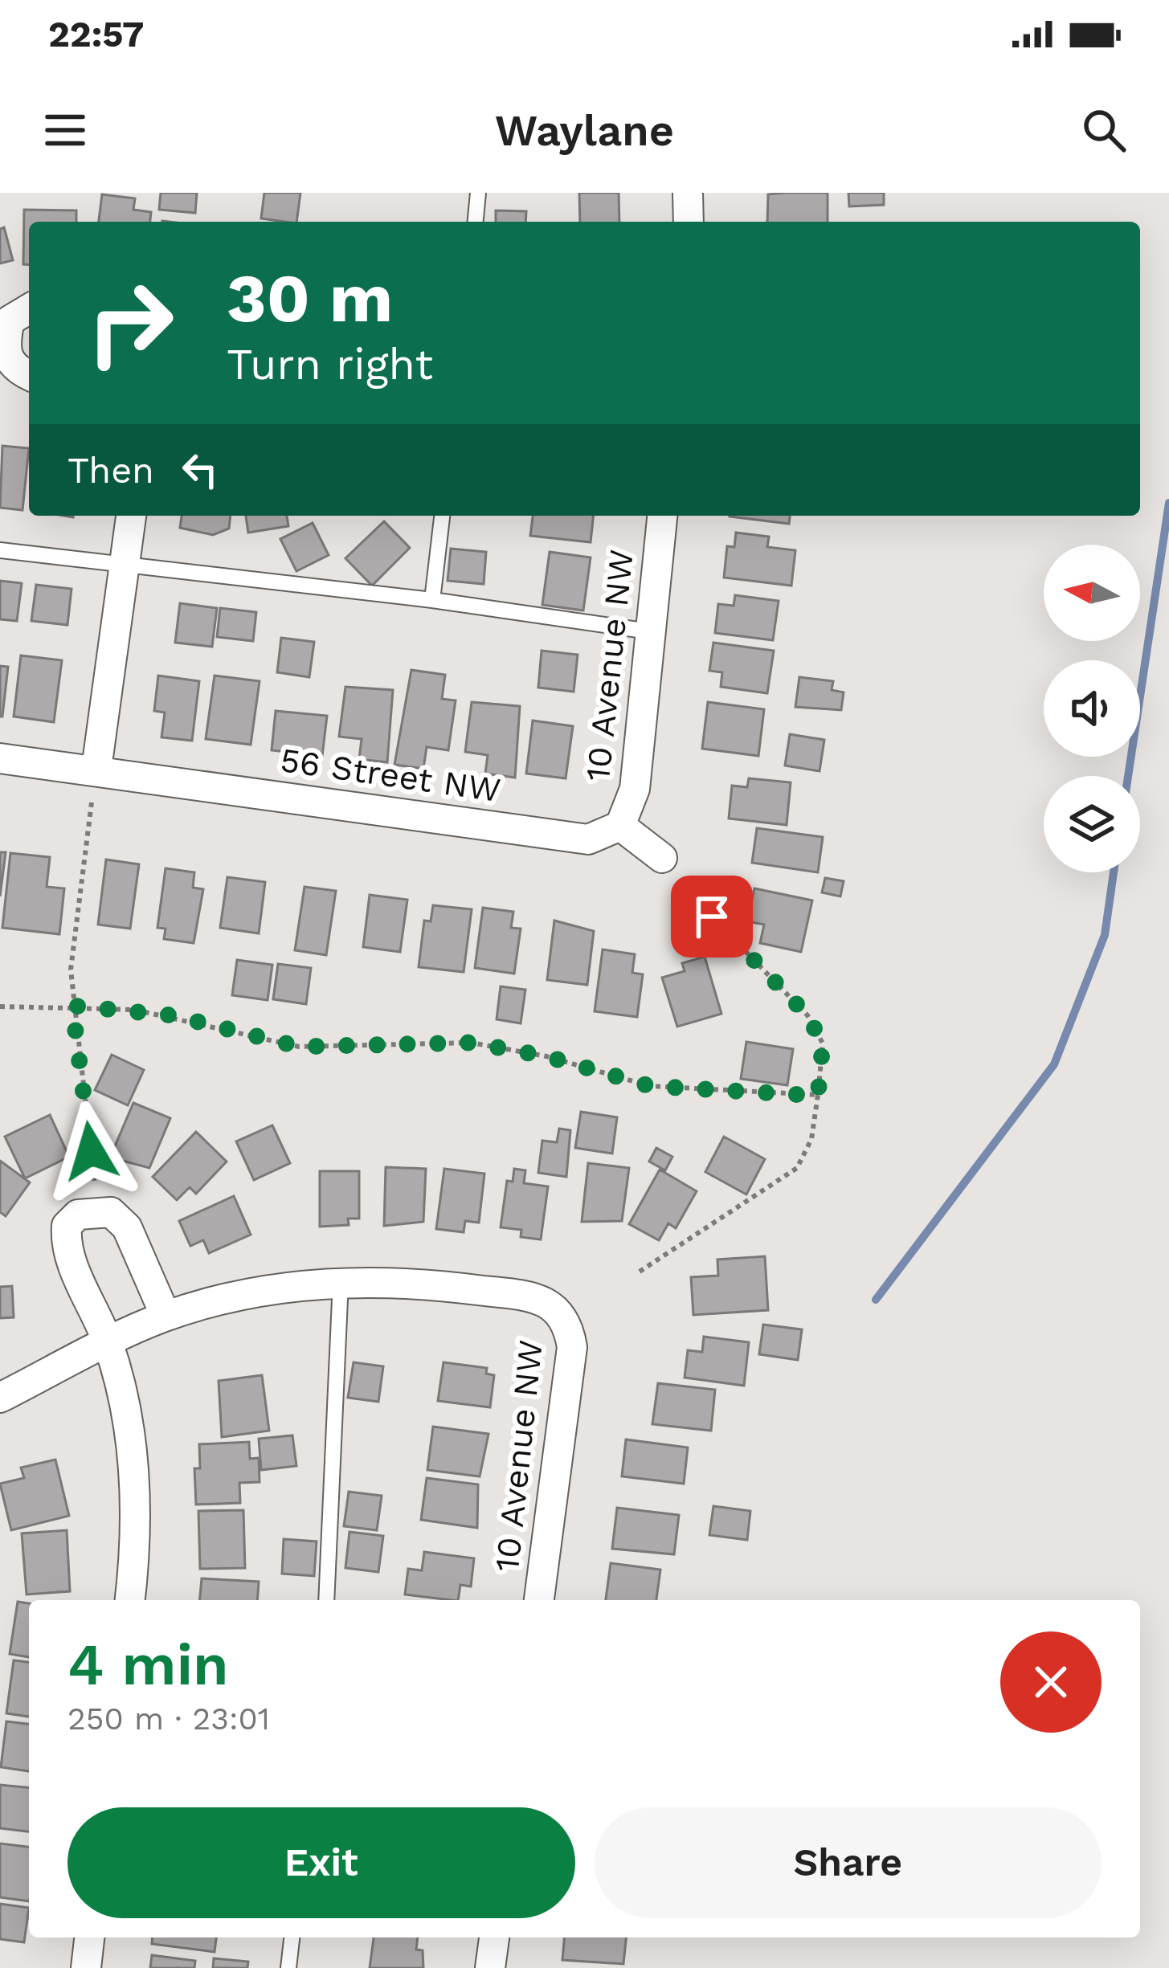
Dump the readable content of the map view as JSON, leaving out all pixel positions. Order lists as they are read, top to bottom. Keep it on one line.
{"streets":{"street":["10 Avenue NW","56 Street NW"]},"crossings":[["10 Avenue NW","56 Street NW"]],"north":"left","page":{"status":"22:57","header":"Waylane","turn":["30 m","Turn right"],"then":"Then","heading":["4 min","250 m · 23:01"],"buttons":["Exit","Share"]}}
